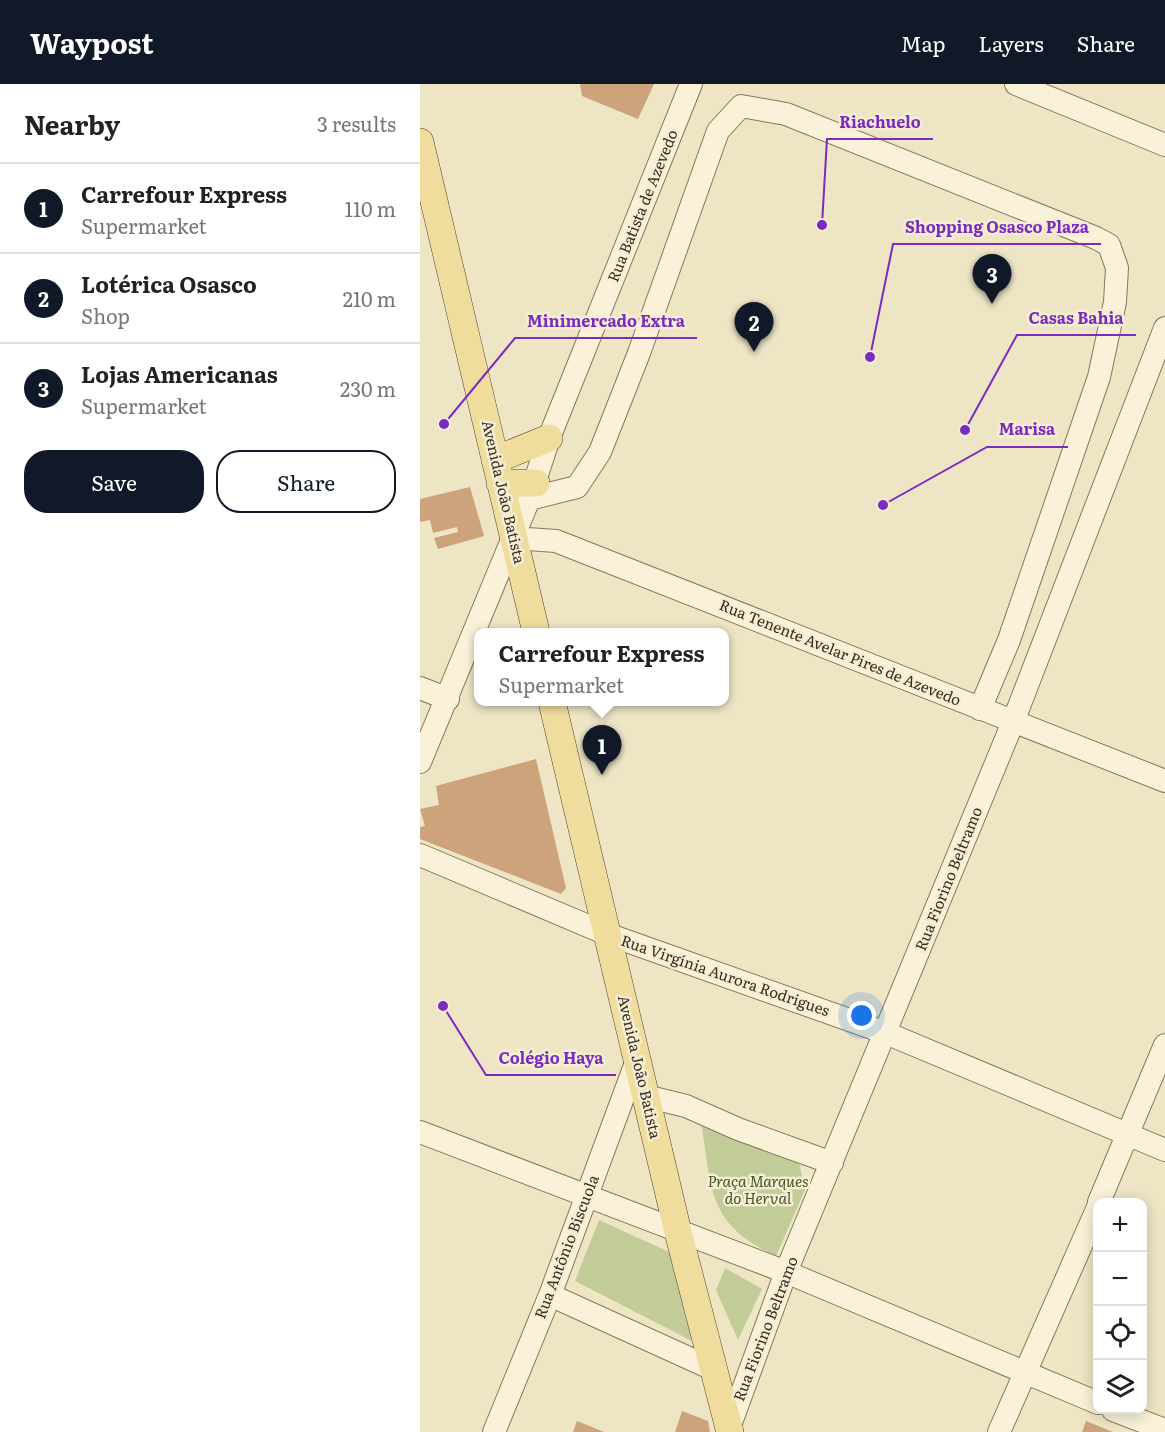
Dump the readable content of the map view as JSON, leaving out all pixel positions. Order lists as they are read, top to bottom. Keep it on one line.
{"streets":{"main road":["Avenida João Batista"],"street":["Rua Batista de Azevedo","Rua Tenente Avelar Pires de Azevedo","Rua Fiorino Beltramo","Rua Virgínia Aurora Rodrigues","Rua Antônio Biscuola"]},"crossings":[["Rua Batista de Azevedo","Avenida João Batista"],["Rua Batista de Azevedo","Rua Tenente Avelar Pires de Azevedo"],["Avenida João Batista","Rua Tenente Avelar Pires de Azevedo"],["Avenida João Batista","Rua Fiorino Beltramo"],["Avenida João Batista","Rua Virgínia Aurora Rodrigues"],["Avenida João Batista","Rua Antônio Biscuola"],["Rua Tenente Avelar Pires de Azevedo","Rua Fiorino Beltramo"],["Rua Fiorino Beltramo","Rua Virgínia Aurora Rodrigues"]],"parks":["Praça Marques do Herval"],"places":["Riachuelo","Shopping Osasco Plaza","Minimercado Extra","Casas Bahia","Marisa","Colégio Haya"],"page":{"header":"Waypost","nav":["Map","Layers","Share"],"heading":["Nearby","3 results"],"list":[{"mark":"1","name":"Carrefour Express","note":"Supermarket","value":"110 m"},{"mark":"2","name":"Lotérica Osasco","note":"Shop","value":"210 m"},{"mark":"3","name":"Lojas Americanas","note":"Supermarket","value":"230 m"}],"pins":["3","2","1"],"buttons":["Save","Share"],"popup":["Carrefour Express","Supermarket"],"map_buttons":["+","−"]}}
